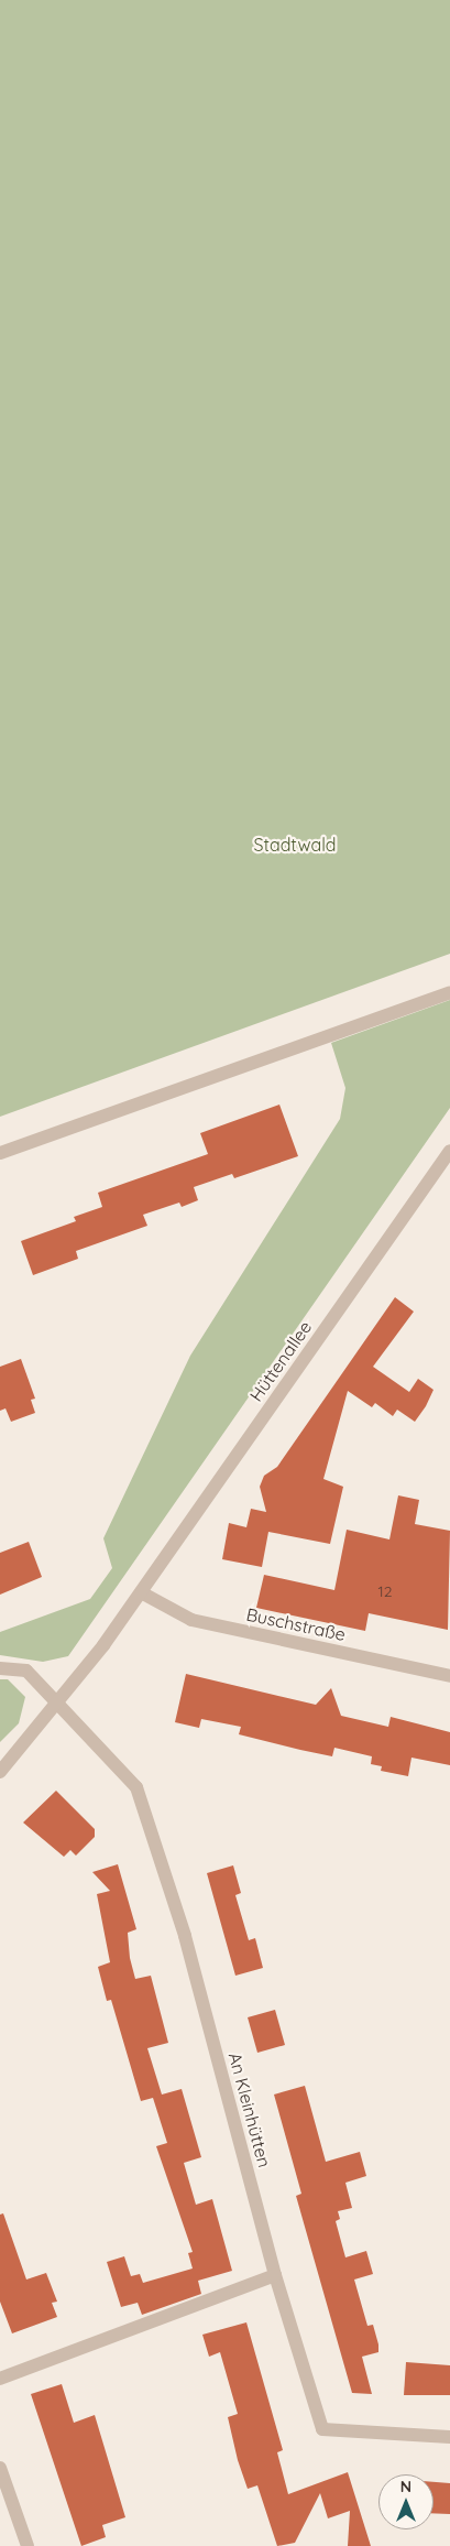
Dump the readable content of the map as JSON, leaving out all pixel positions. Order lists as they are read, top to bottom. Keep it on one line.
{"streets":{"street":["Hüttenallee","Buschstraße","An Kleinhütten"]},"crossings":[["Hüttenallee","Buschstraße"],["Hüttenallee","An Kleinhütten"]],"parks":["Stadtwald"],"house_numbers":["12"],"north":"top"}
